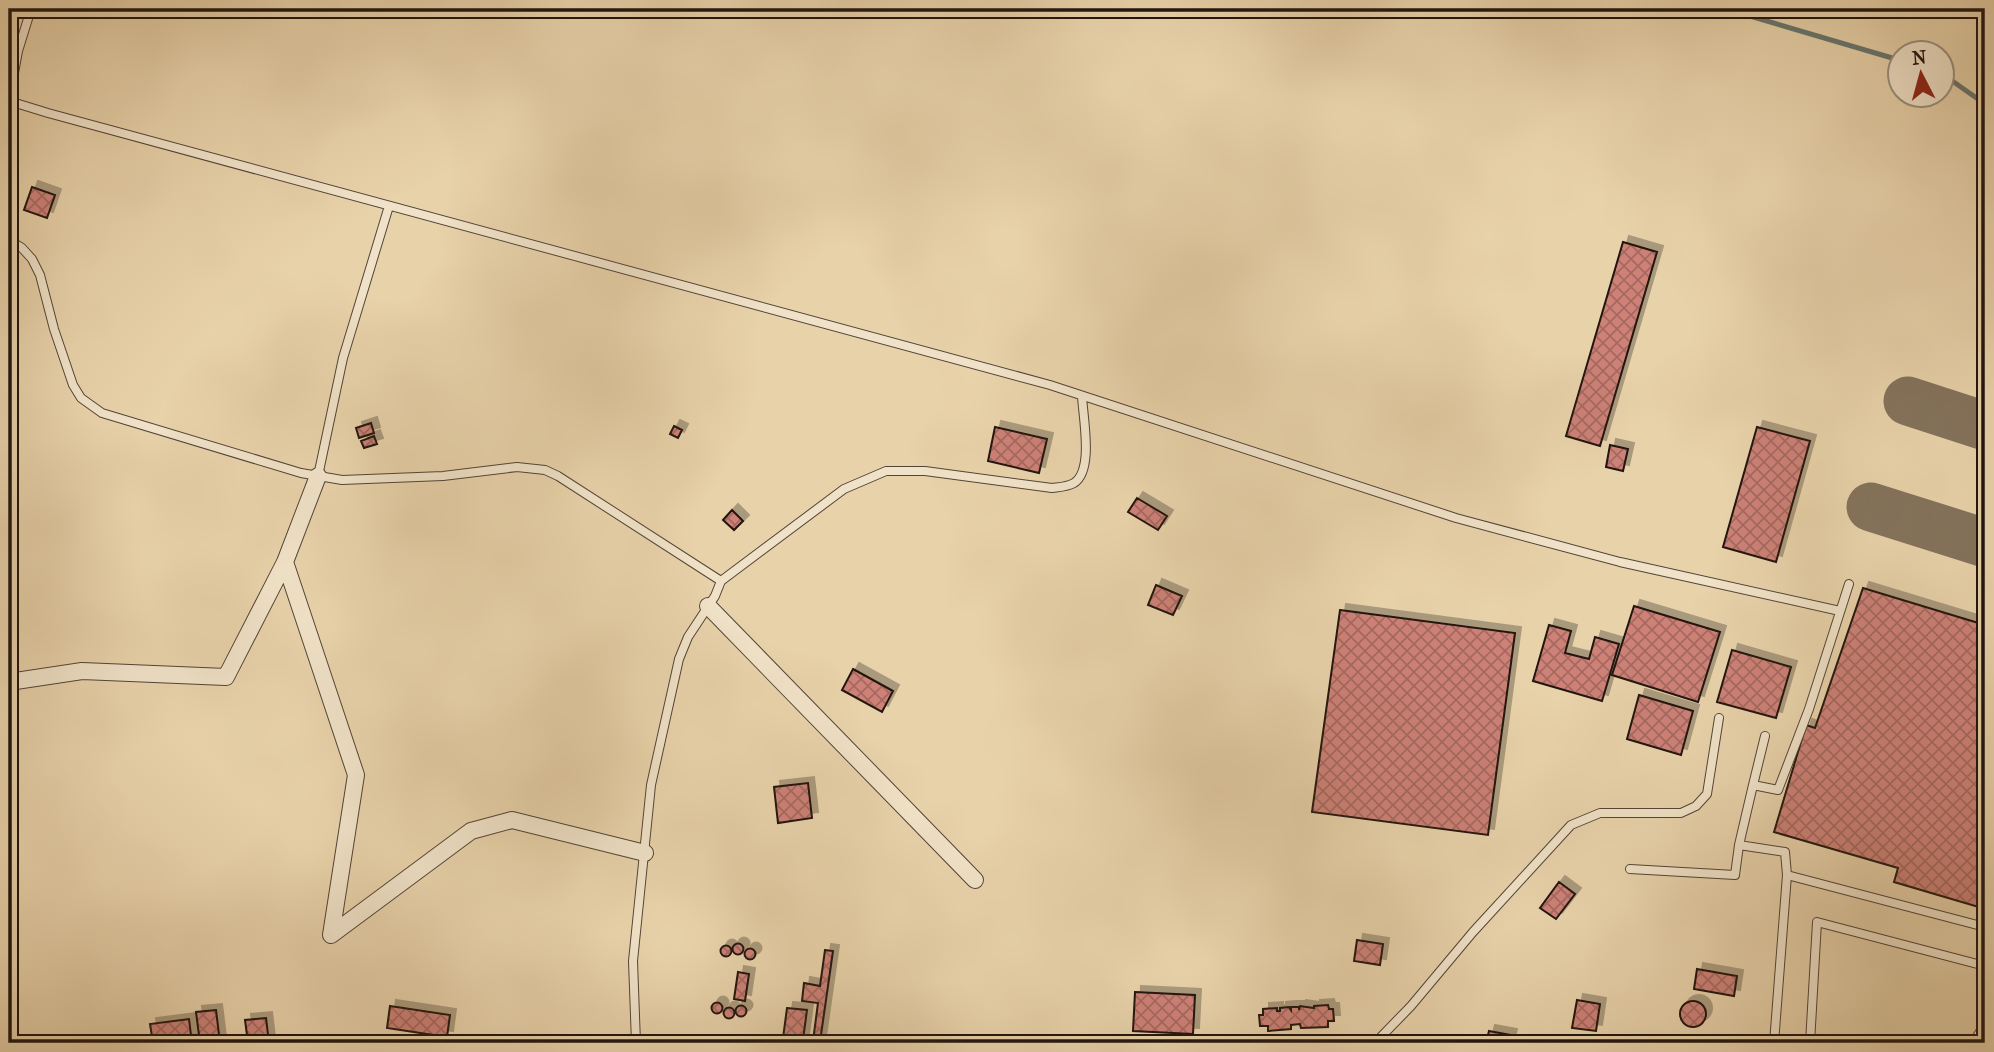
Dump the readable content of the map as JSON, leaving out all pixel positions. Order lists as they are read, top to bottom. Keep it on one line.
{"north":"top"}
